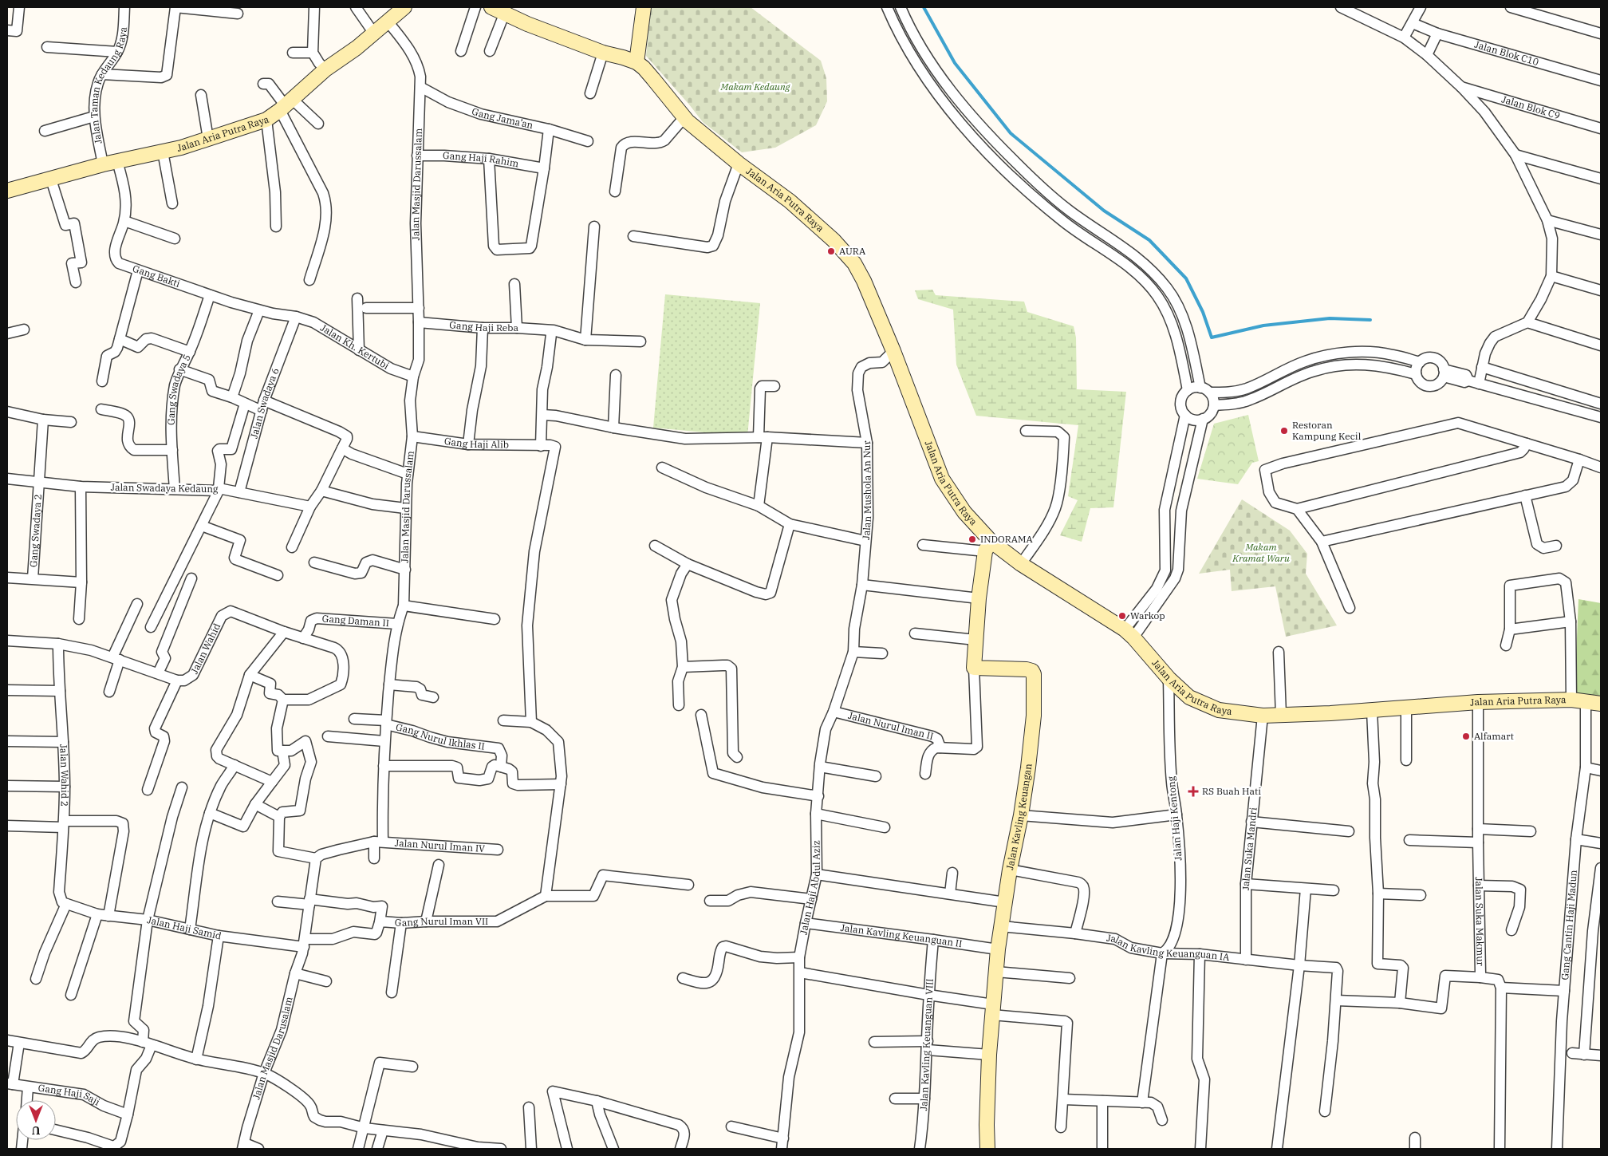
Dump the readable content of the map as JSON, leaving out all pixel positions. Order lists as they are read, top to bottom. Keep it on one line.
{"streets":{"main road":["Jalan Aria Putra Raya","Jalan Kavling Keuangan"],"street":["Jalan Blok C10","Jalan Taman Kedaung Raya","Jalan Blok C9","Gang Jama’an","Gang Haji Rahim","Jalan Masjid Darussalam","Gang Bakti","Gang Haji Reba","Jalan Kh. Kertubi","Gang Swadaya 5","Jalan Swadaya 6","Gang Haji Alib","Jalan Swadaya Kedaung","Jalan Mushola An Nur","Gang Swadaya 2","Gang Daman II","Jalan Wahid","Jalan Nurul Iman II","Gang Nurul Ikhlas II","Jalan Wahid 2","Jalan Haji Kentong","Jalan Nurul Iman IV","Jalan Suka Mandri","Jalan Haji Abdul Aziz","Gang Nurul Iman VII","Jalan Suka Makmur","Gang Cantin Haji Madun","Jalan Haji Samid","Jalan Kavling Keuanguan II","Jalan Kavling Keuanguan IA","Jalan Kavling Keuanguan VIII","Jalan Masjid Darusalam","Gang Haji Saji"]},"crossings":[["Jalan Taman Kedaung Raya","Jalan Aria Putra Raya"],["Gang Jama’an","Jalan Masjid Darussalam"],["Jalan Aria Putra Raya","Jalan Masjid Darussalam"],["Jalan Aria Putra Raya","Gang Bakti"],["Jalan Aria Putra Raya","Jalan Mushola An Nur"],["Jalan Aria Putra Raya","Jalan Haji Kentong"],["Jalan Aria Putra Raya","Jalan Suka Mandri"],["Jalan Aria Putra Raya","Jalan Suka Makmur"],["Jalan Aria Putra Raya","Gang Cantin Haji Madun"],["Gang Haji Rahim","Jalan Masjid Darussalam"],["Jalan Masjid Darussalam","Gang Haji Reba"],["Jalan Masjid Darussalam","Jalan Kh. Kertubi"],["Jalan Masjid Darussalam","Gang Haji Alib"],["Jalan Masjid Darussalam","Gang Daman II"],["Jalan Masjid Darussalam","Gang Nurul Ikhlas II"],["Jalan Masjid Darussalam","Jalan Nurul Iman IV"],["Gang Bakti","Jalan Kh. Kertubi"],["Gang Bakti","Gang Swadaya 5"],["Gang Bakti","Jalan Swadaya 6"],["Jalan Kh. Kertubi","Jalan Swadaya 6"],["Gang Swadaya 5","Jalan Swadaya Kedaung"],["Jalan Swadaya 6","Jalan Swadaya Kedaung"],["Jalan Swadaya Kedaung","Gang Swadaya 2"],["Jalan Mushola An Nur","Jalan Haji Abdul Aziz"],["Gang Daman II","Jalan Wahid"],["Jalan Wahid","Jalan Wahid 2"],["Jalan Nurul Iman II","Jalan Haji Abdul Aziz"],["Jalan Wahid 2","Jalan Haji Samid"],["Jalan Kavling Keuangan","Jalan Kavling Keuanguan II"],["Jalan Kavling Keuangan","Jalan Kavling Keuanguan IA"],["Jalan Haji Kentong","Jalan Kavling Keuanguan IA"],["Jalan Suka Mandri","Jalan Kavling Keuanguan IA"],["Jalan Haji Abdul Aziz","Jalan Kavling Keuanguan II"],["Gang Nurul Iman VII","Jalan Haji Samid"],["Gang Nurul Iman VII","Jalan Masjid Darusalam"],["Jalan Haji Samid","Jalan Masjid Darusalam"],["Jalan Kavling Keuanguan II","Jalan Kavling Keuanguan VIII"]],"parks":["Makam Kedaung","Makam Kramat Waru"],"places":{"other":["AURA","Restoran Kampung Kecil","INDORAMA","Warkop","Alfamart"],"health":["RS Buah Hati"]},"north":"bottom"}
